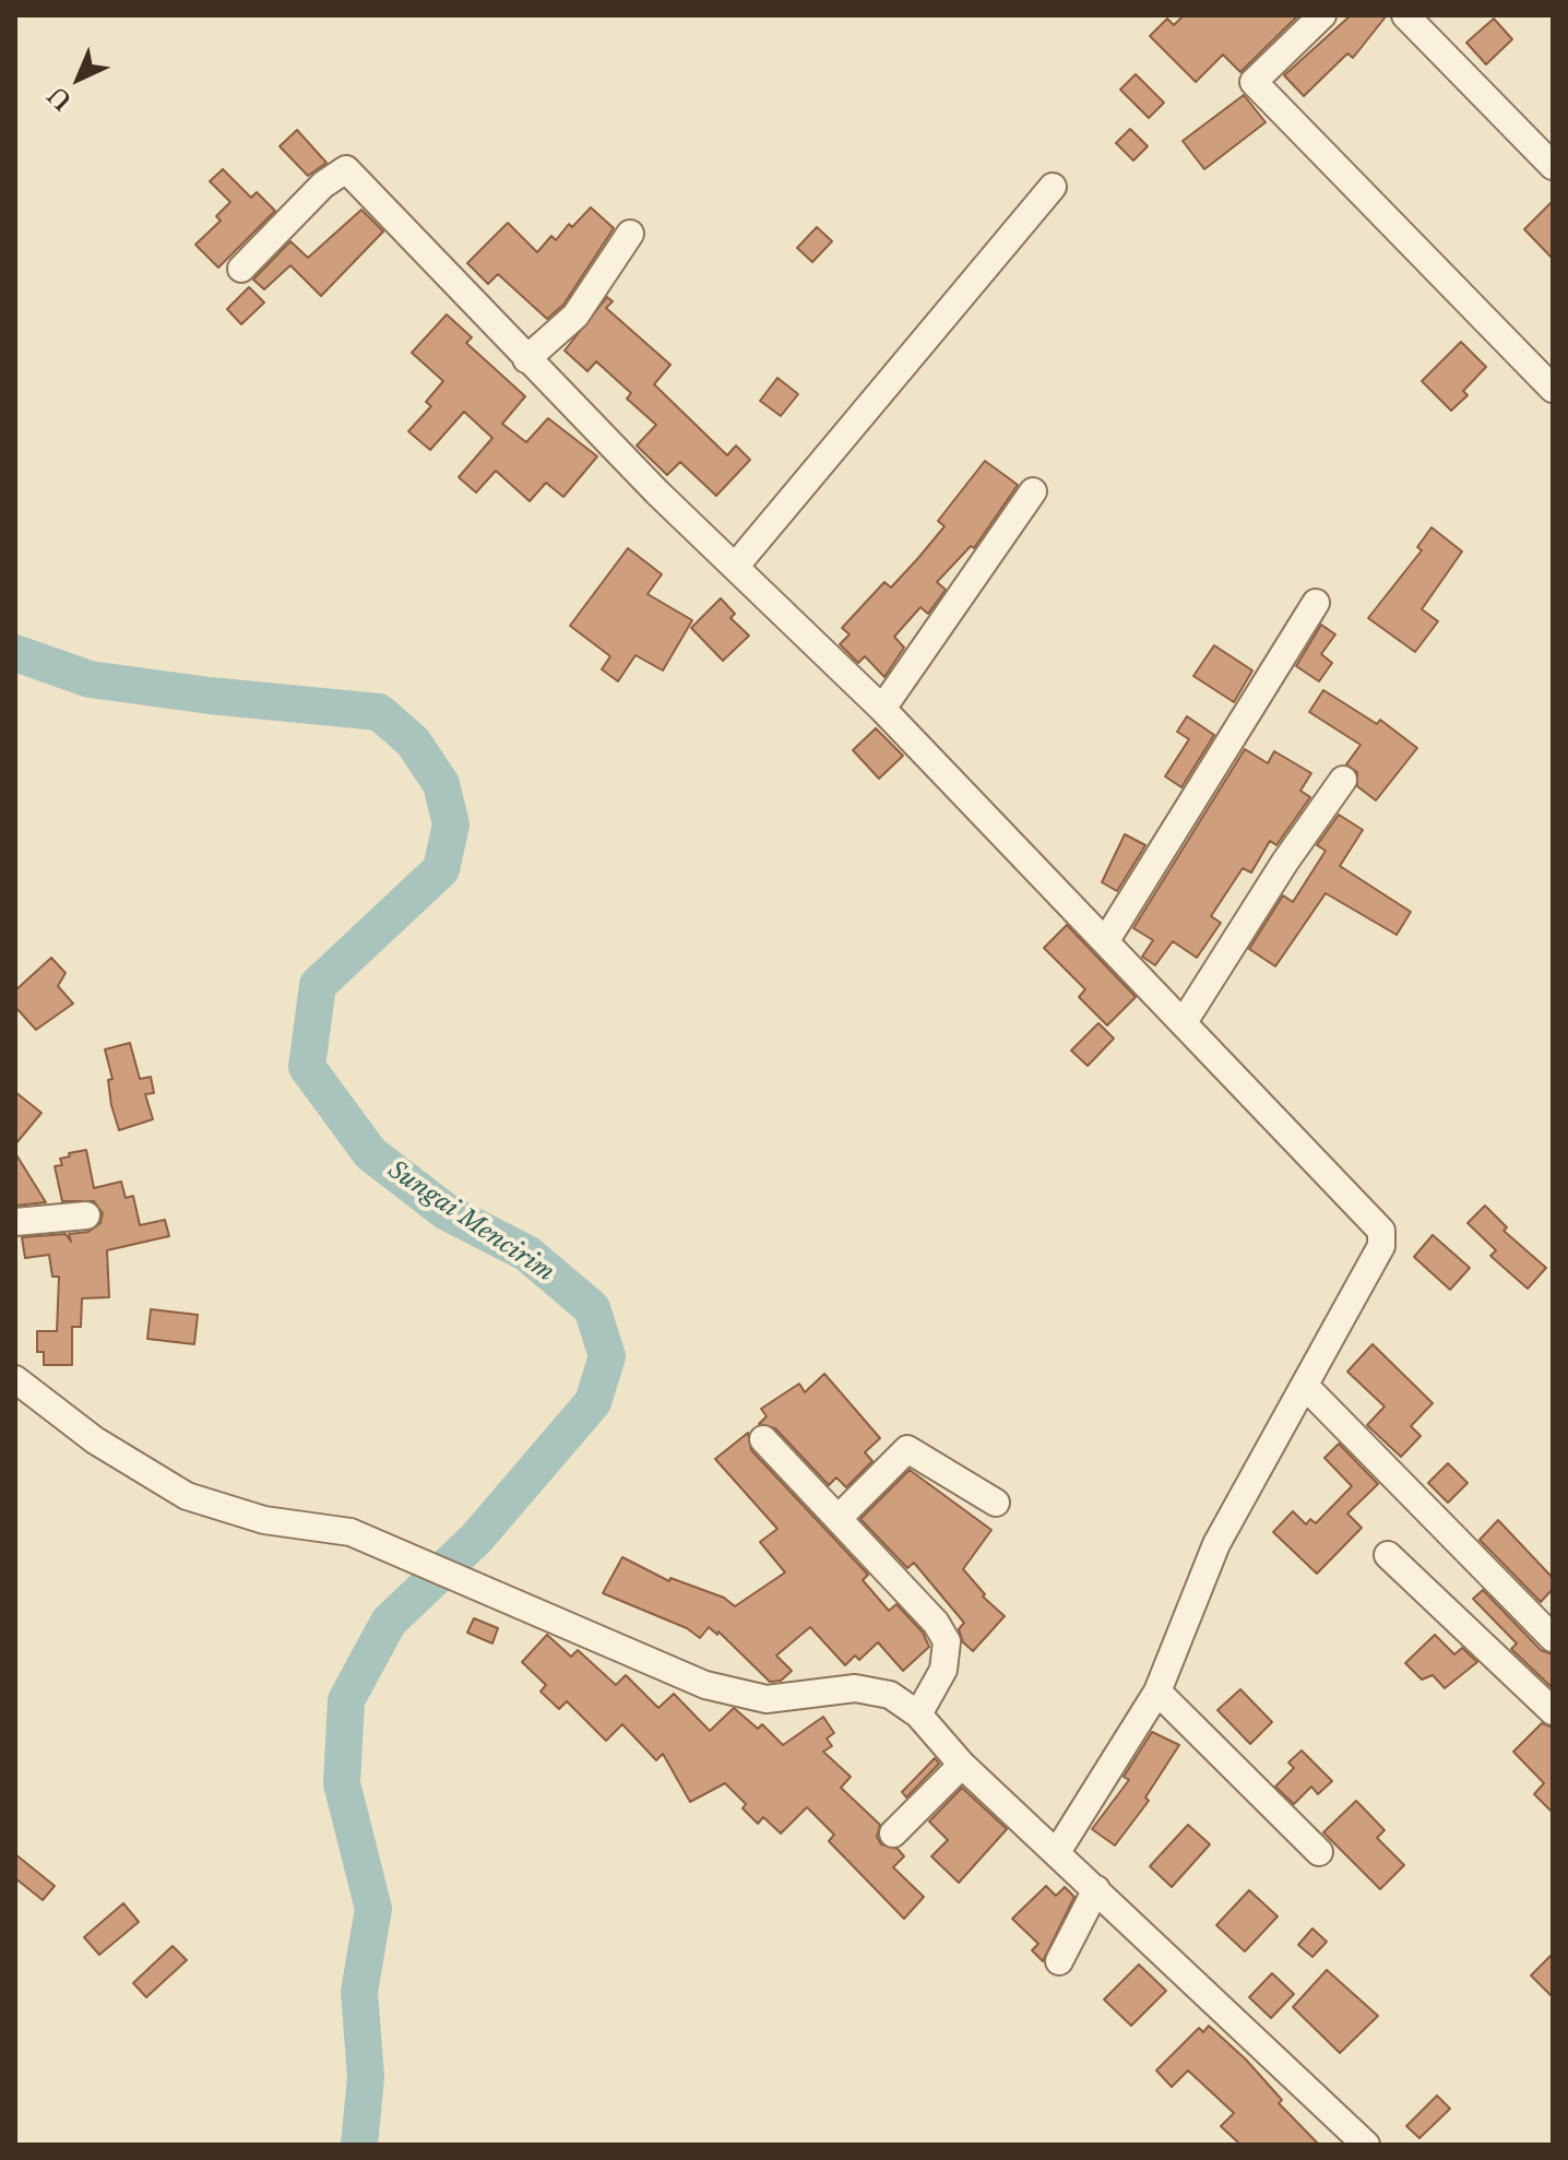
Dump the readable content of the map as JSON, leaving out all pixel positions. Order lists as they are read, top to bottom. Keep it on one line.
{"water":["Sungai Mencirim"],"north":"bottom left"}
